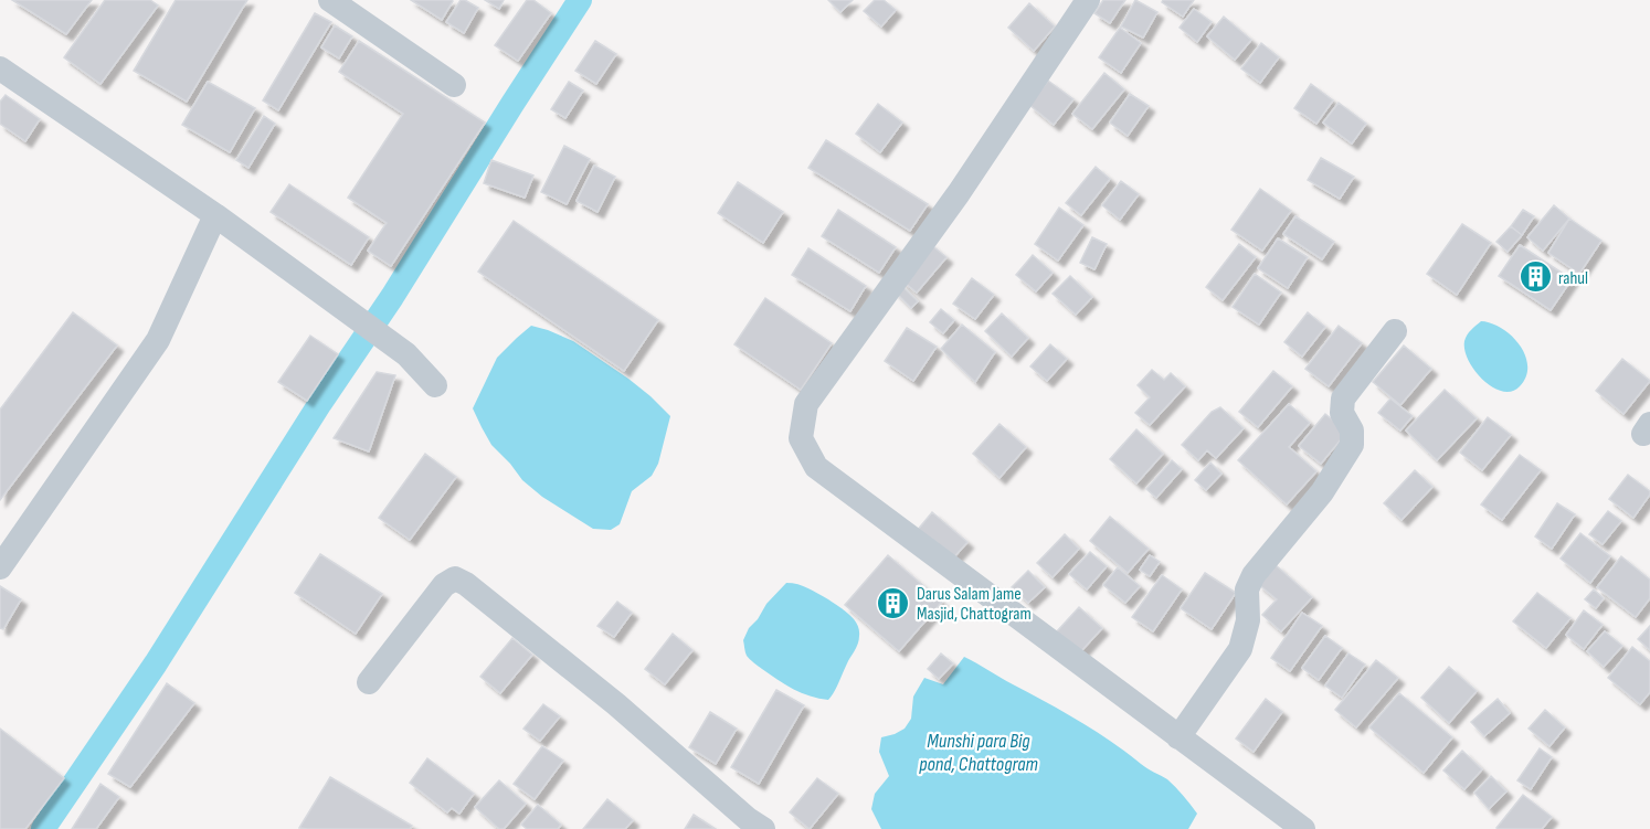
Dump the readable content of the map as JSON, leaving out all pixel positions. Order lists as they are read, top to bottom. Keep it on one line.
{"water":["Munshi para Big pond, Chattogram"],"places":{"building":["rahul","Darus Salam Jame Masjid, Chattogram"]}}
